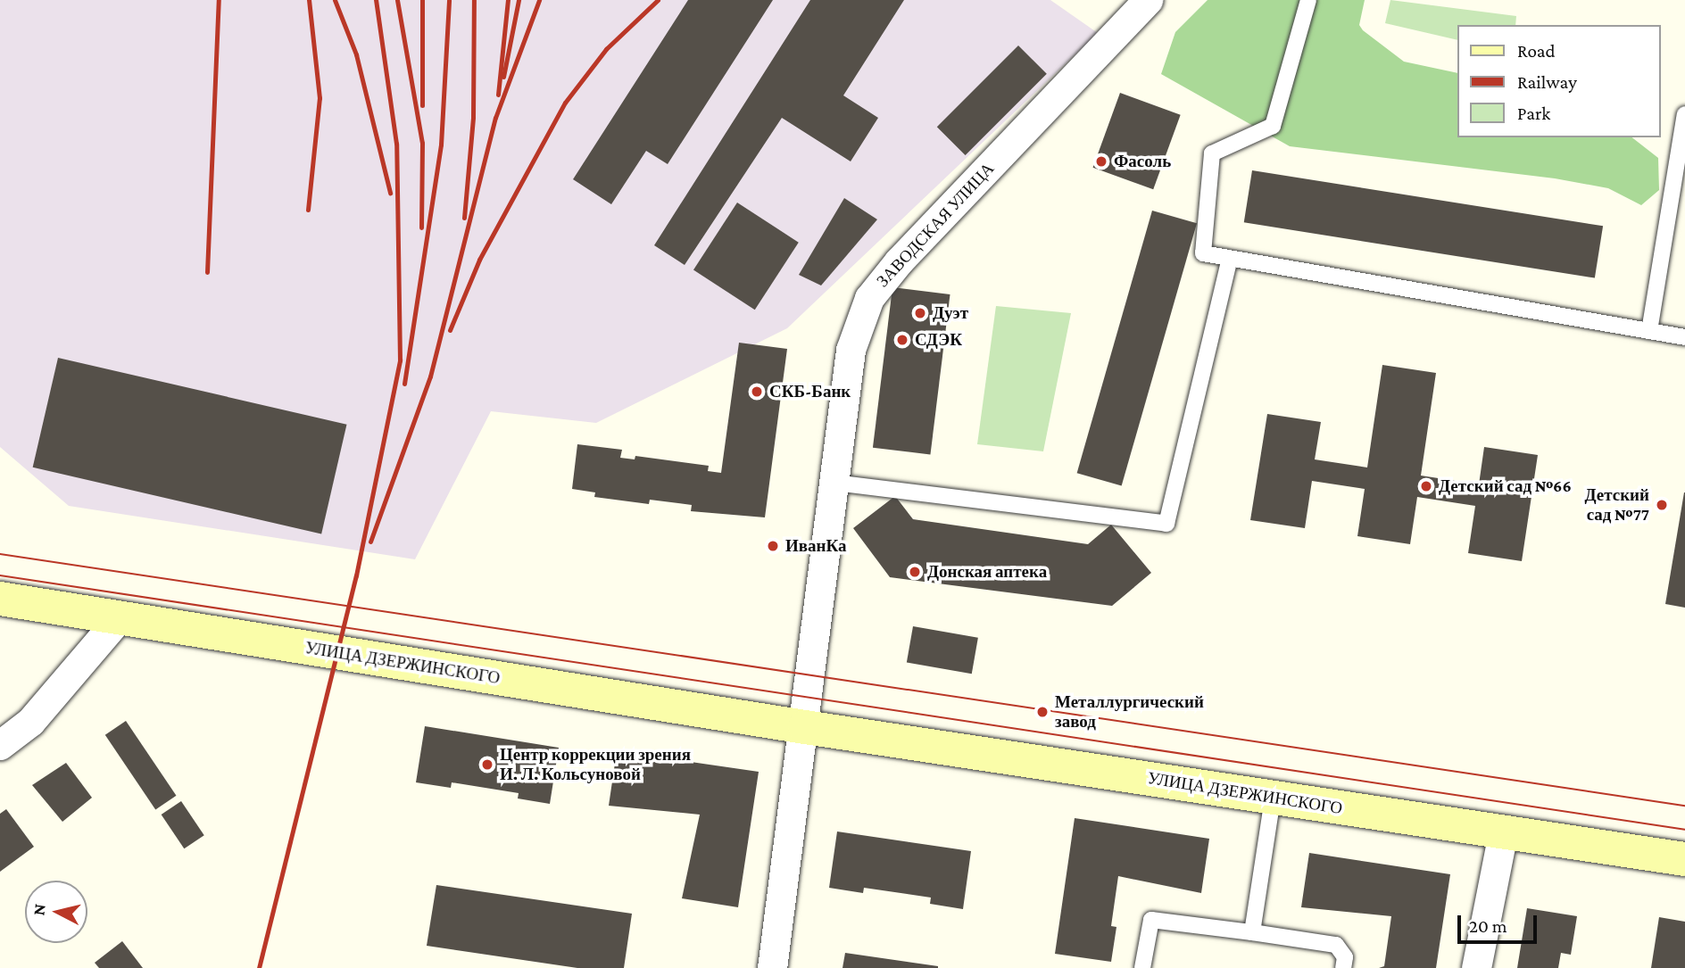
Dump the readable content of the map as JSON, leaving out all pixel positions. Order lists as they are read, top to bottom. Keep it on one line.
{"streets":{"main road":["УЛИЦА ДЗЕРЖИНСКОГО"],"street":["ЗАВОДСКАЯ УЛИЦА"]},"crossings":[["ЗАВОДСКАЯ УЛИЦА","УЛИЦА ДЗЕРЖИНСКОГО"]],"places":["Фасоль","Дуэт","СДЭК","СКБ-Банк","Детский сад №66","Детский сад №77","ИванКа","Донская аптека","Металлургический завод","Центр коррекции зрения И. Л. Кольсуновой"],"legend":["Road","Railway","Park"],"scale_bar":"20 m","north":"left"}
